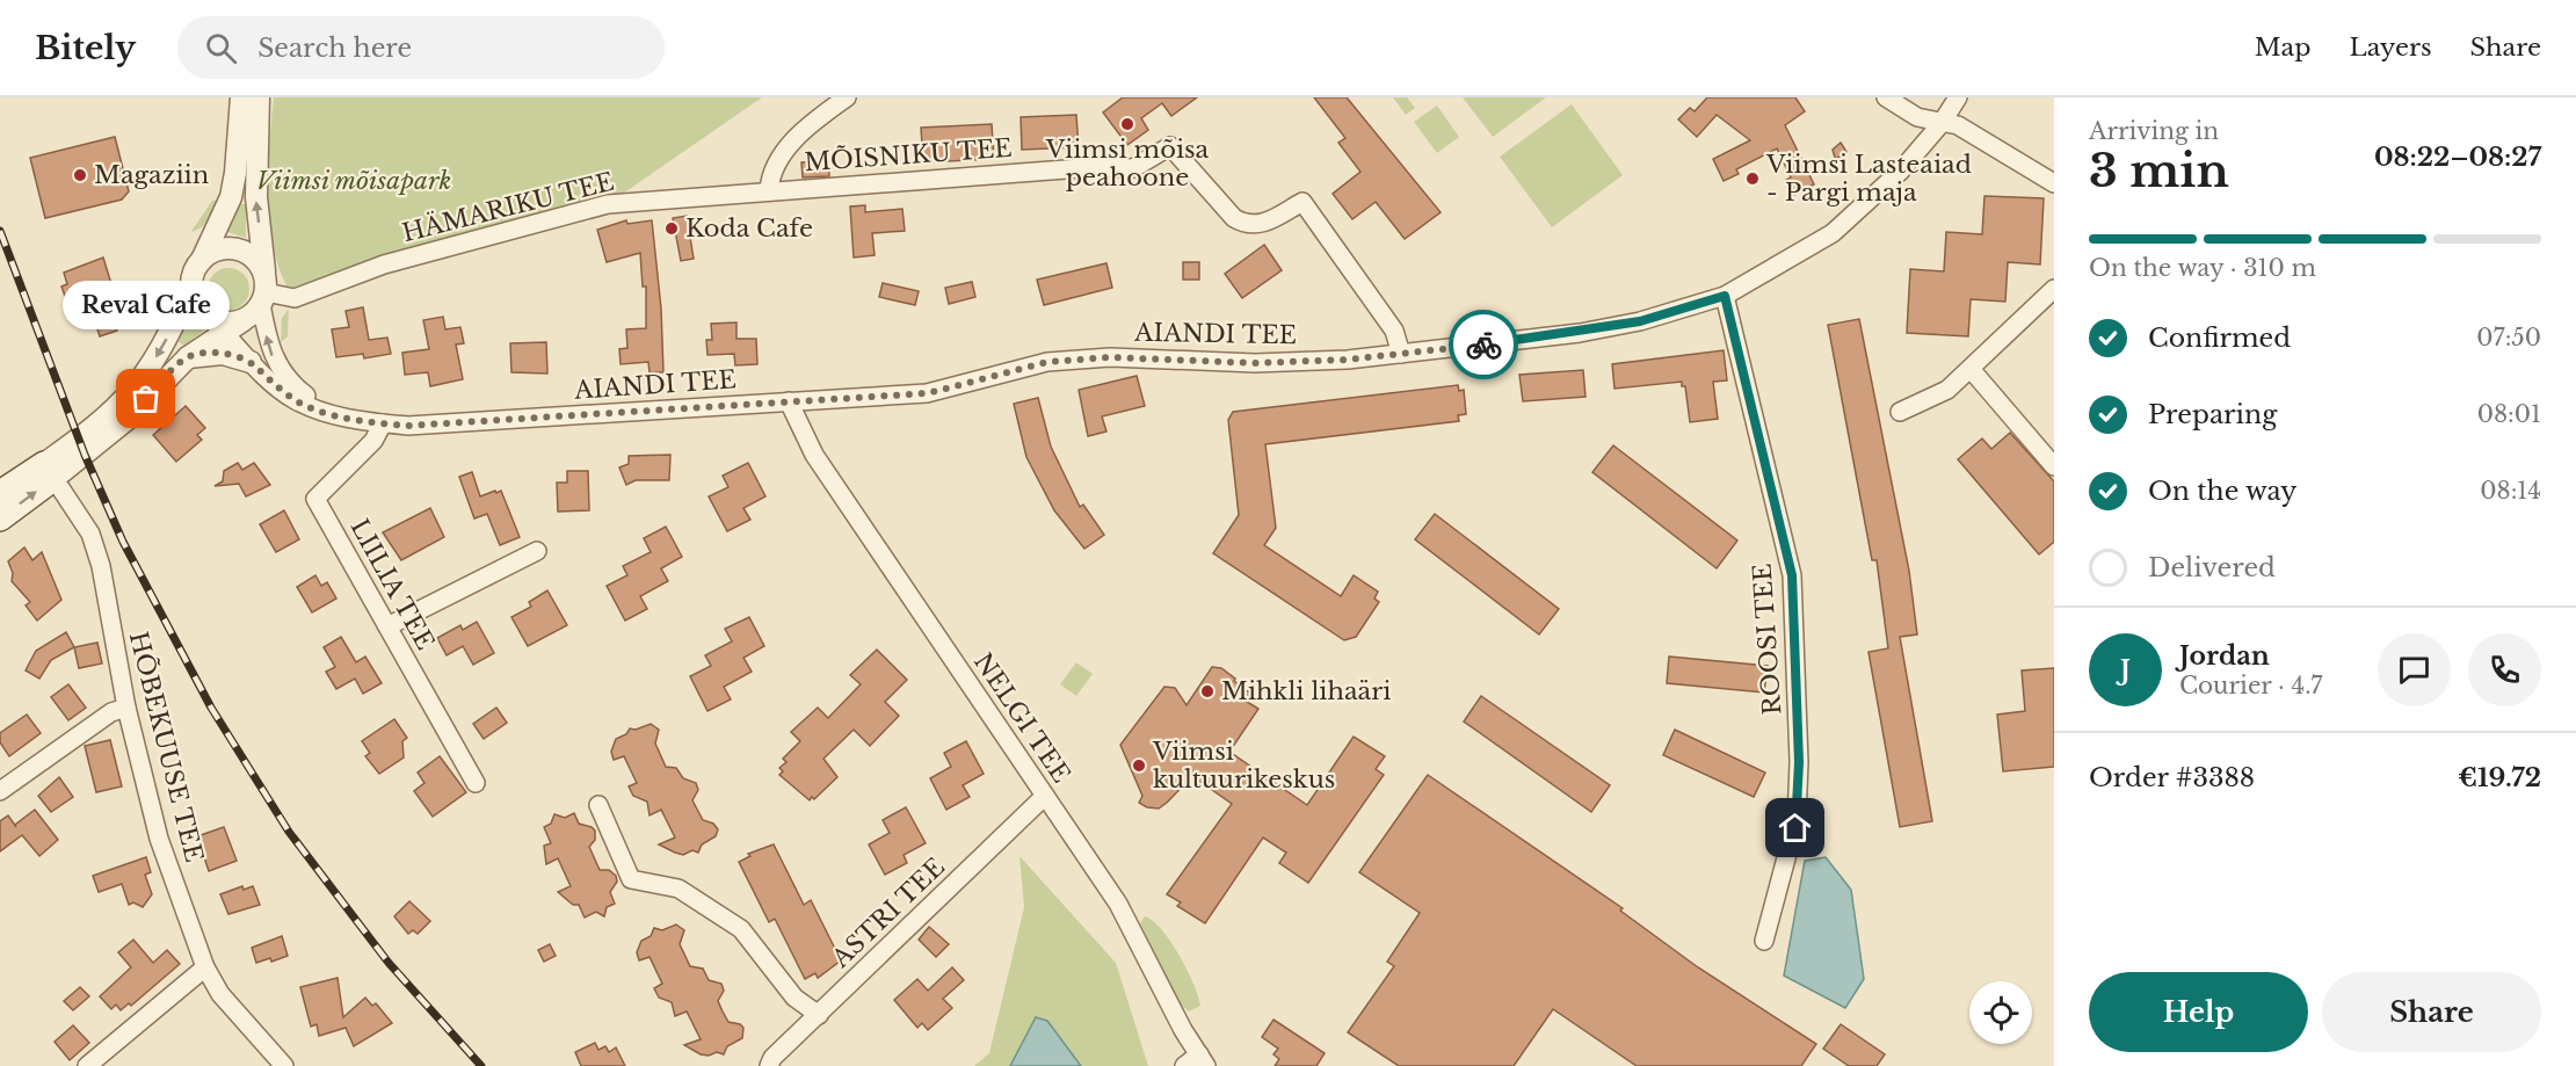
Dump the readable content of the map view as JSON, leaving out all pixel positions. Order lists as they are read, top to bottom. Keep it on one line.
{"streets":{"street":["MÕISNIKU TEE","HÄMARIKU TEE","AIANDI TEE","LIILIA TEE","ROOSI TEE","NELGI TEE","HÕBEKUUSE TEE","ASTRI TEE"]},"crossings":[["MÕISNIKU TEE","HÄMARIKU TEE"],["MÕISNIKU TEE","AIANDI TEE"],["HÄMARIKU TEE","AIANDI TEE"],["AIANDI TEE","LIILIA TEE"],["AIANDI TEE","ROOSI TEE"],["AIANDI TEE","NELGI TEE"],["NELGI TEE","ASTRI TEE"]],"parks":["Viimsi mõisapark"],"places":["Viimsi mõisa peahoone","Magaziin","Viimsi Lasteaiad - Pargi maja","Koda Cafe","Reval Cafe","Mihkli lihaäri","Viimsi kultuurikeskus"],"page":{"header":"Bitely","search":"Search here","nav":["Map","Layers","Share"],"heading":["3 min","Arriving in","08:22–08:27"],"panel":["Jordan","Courier · 4.7","Order #3388","€19.72"],"bar":"On the way · 310 m","bubble":"Reval Cafe","list":[["Confirmed","07:50"],["Preparing","08:01"],["On the way","08:14"],"Delivered"],"round":"J","buttons":["Help","Share"]}}
